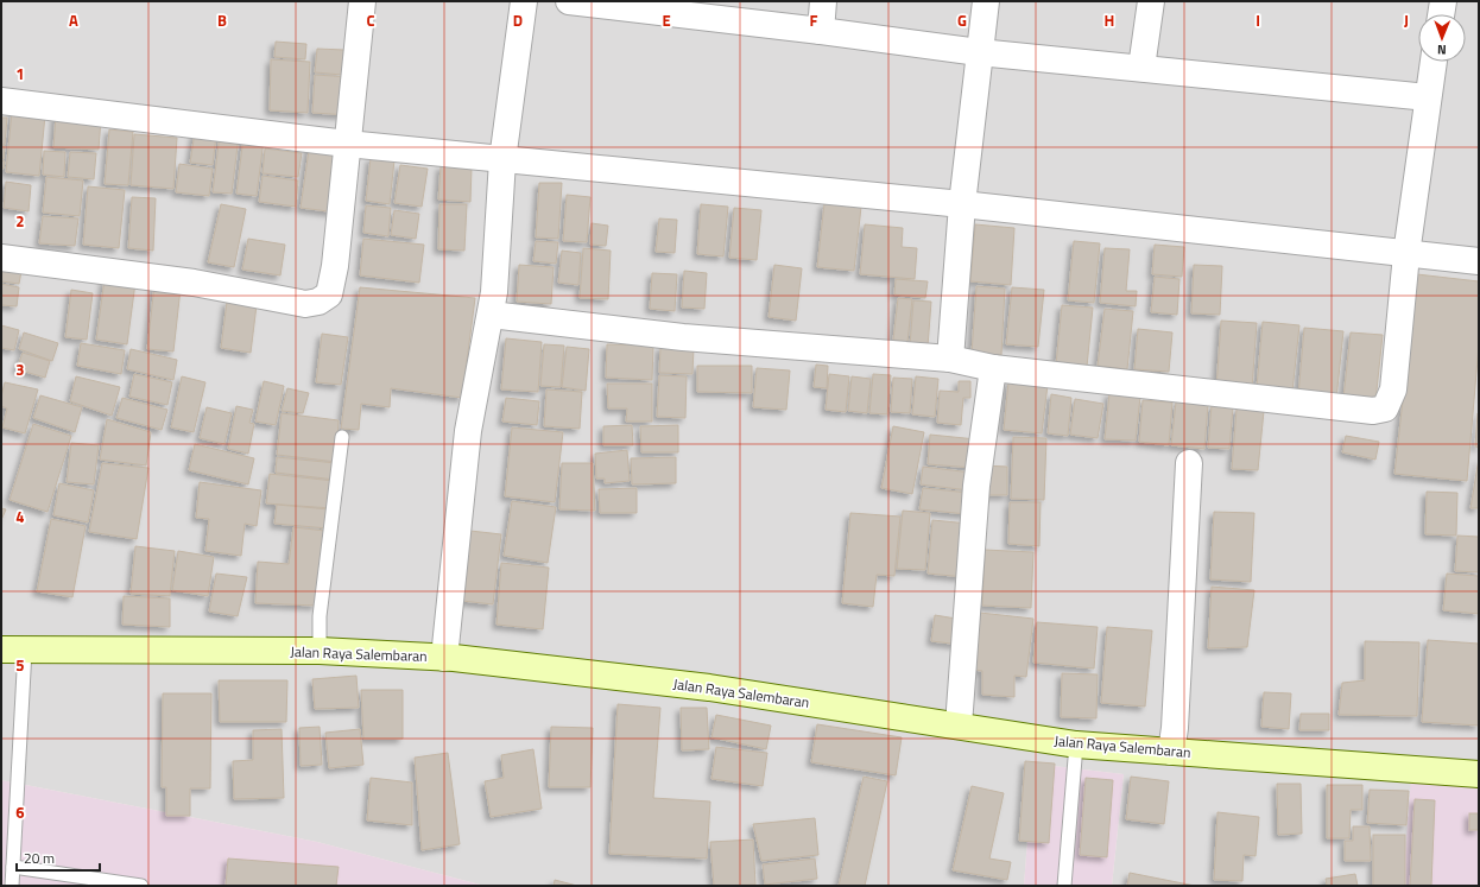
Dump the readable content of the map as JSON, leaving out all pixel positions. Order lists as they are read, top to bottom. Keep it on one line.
{"streets":{"main road":["Jalan Raya Salembaran"]},"scale_bar":"20 m","north":"bottom","grid":{"columns":["A","B","C","D","E","F","G","H","I","J"],"rows":["1","2","3","4","5","6"]}}
